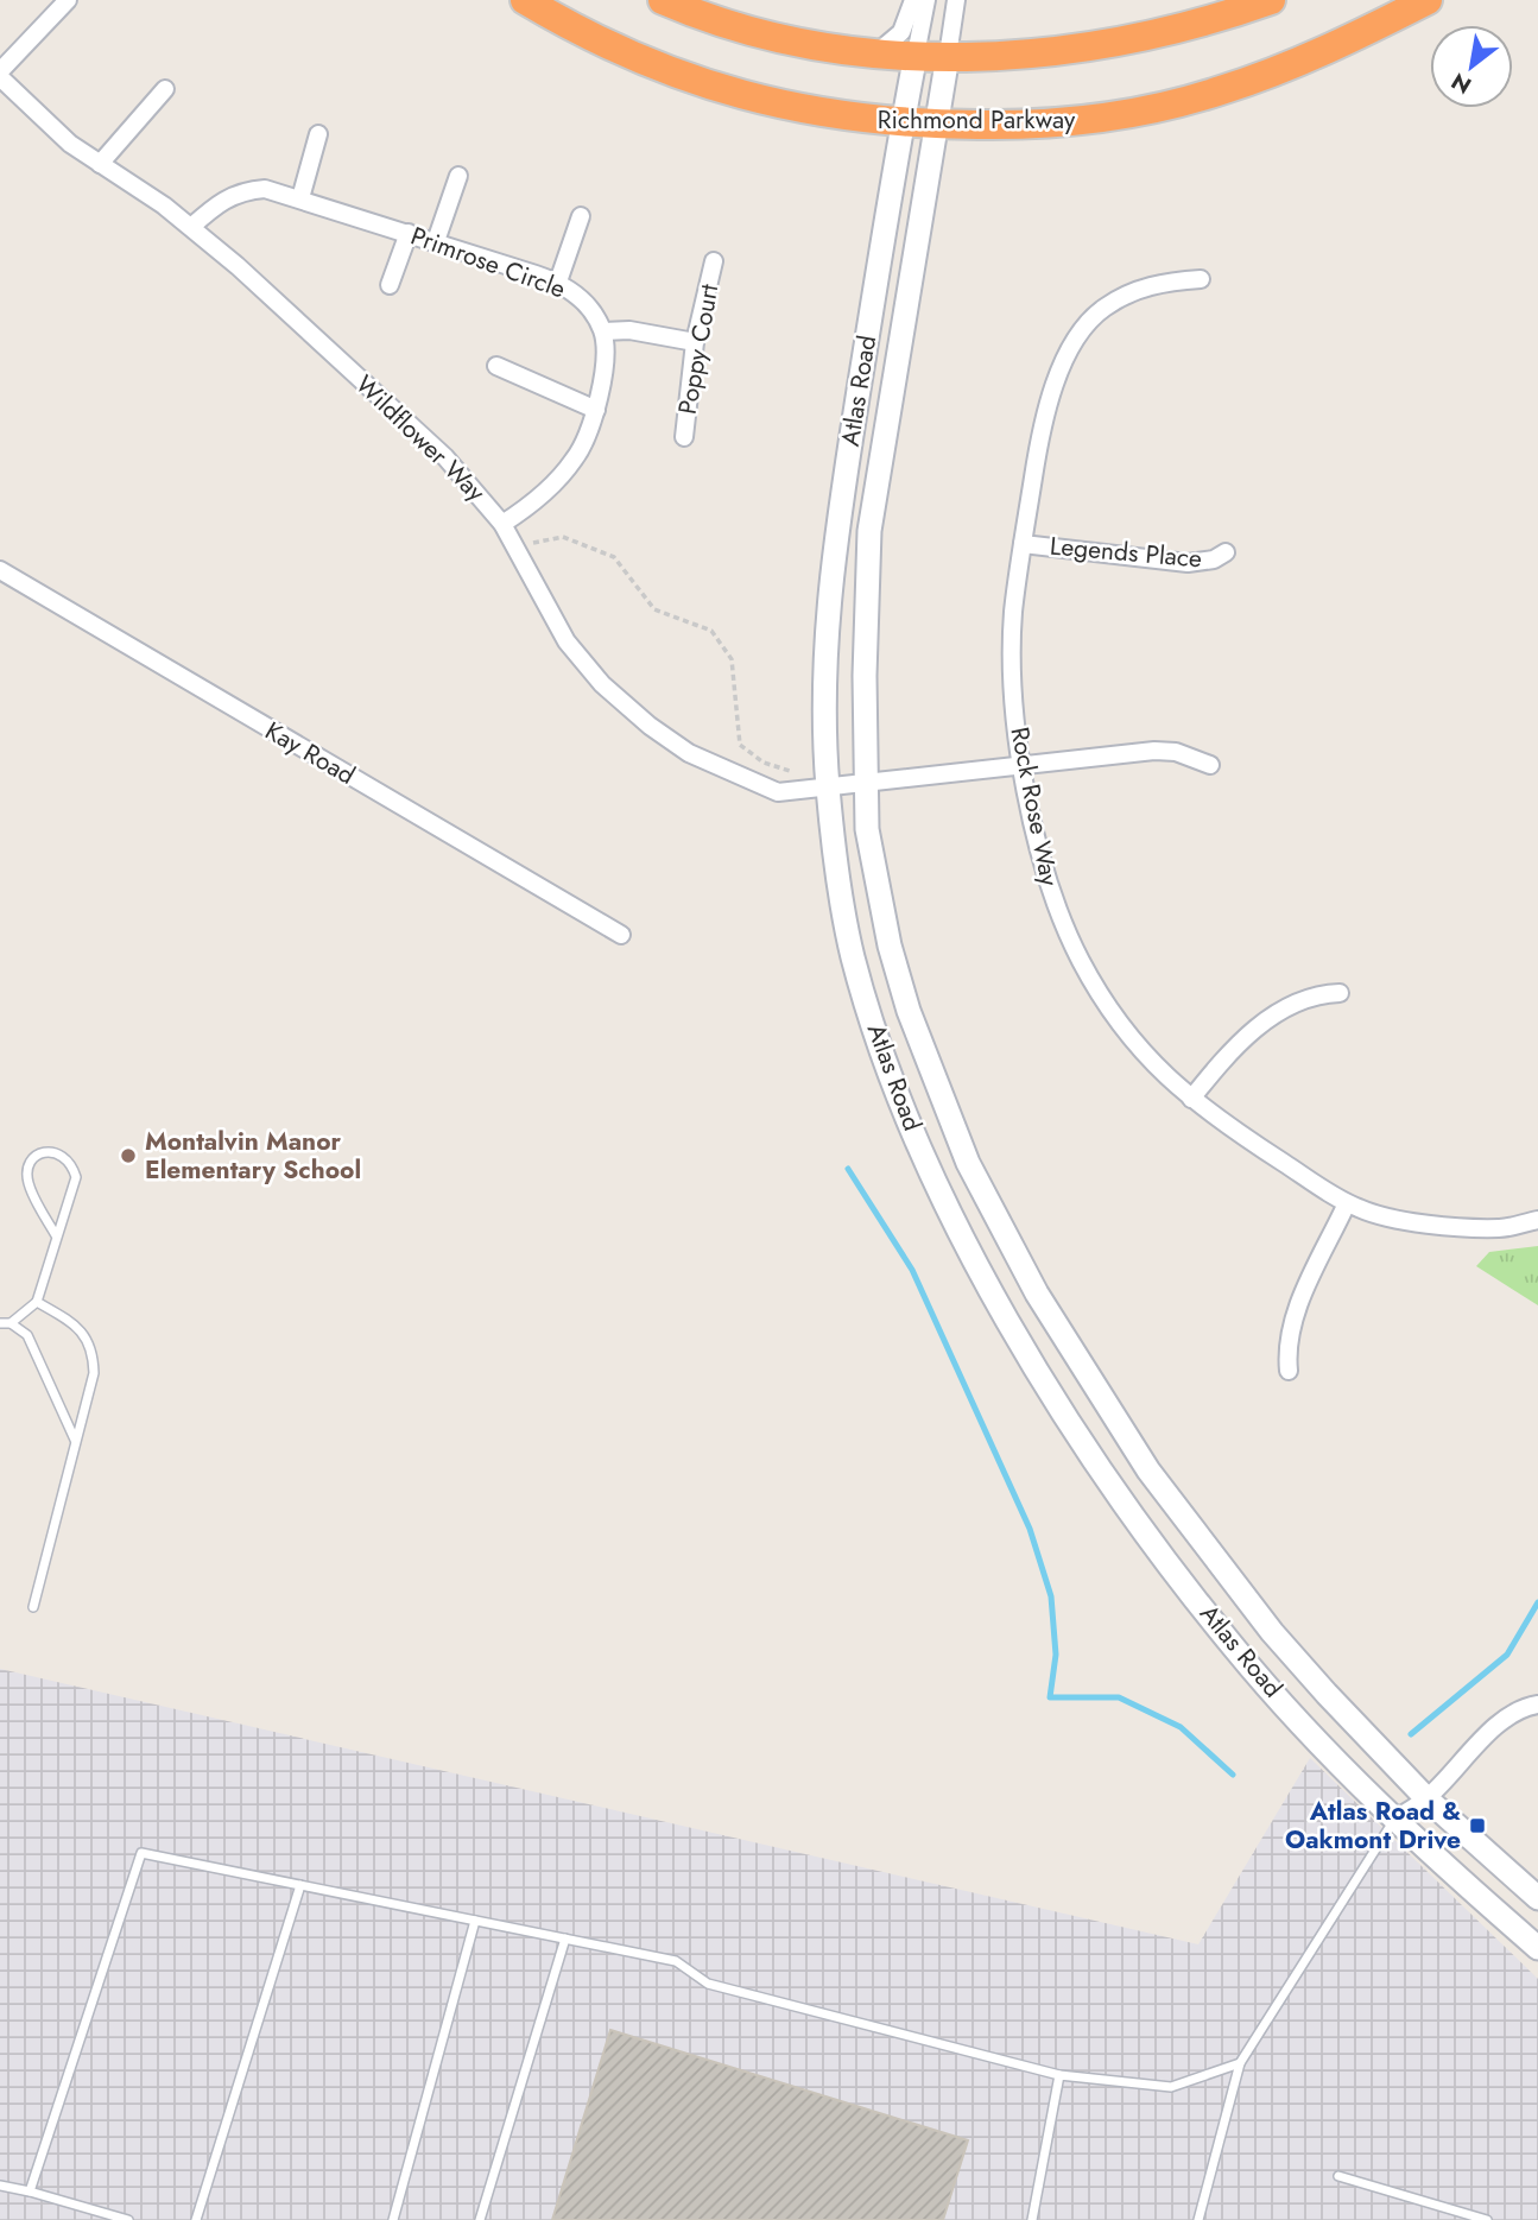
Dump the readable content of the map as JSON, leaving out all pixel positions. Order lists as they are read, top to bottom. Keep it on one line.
{"streets":{"highway":["Richmond Parkway"],"street":["Primrose Circle","Poppy Court","Atlas Road","Wildflower Way","Legends Place","Kay Road","Rock Rose Way"]},"crossings":[["Richmond Parkway","Atlas Road"],["Primrose Circle","Wildflower Way"],["Atlas Road","Wildflower Way"],["Wildflower Way","Rock Rose Way"],["Legends Place","Rock Rose Way"]],"places":{"other":["Montalvin Manor Elementary School"],"transit":["Atlas Road & Oakmont Drive"]},"north":"bottom left"}
